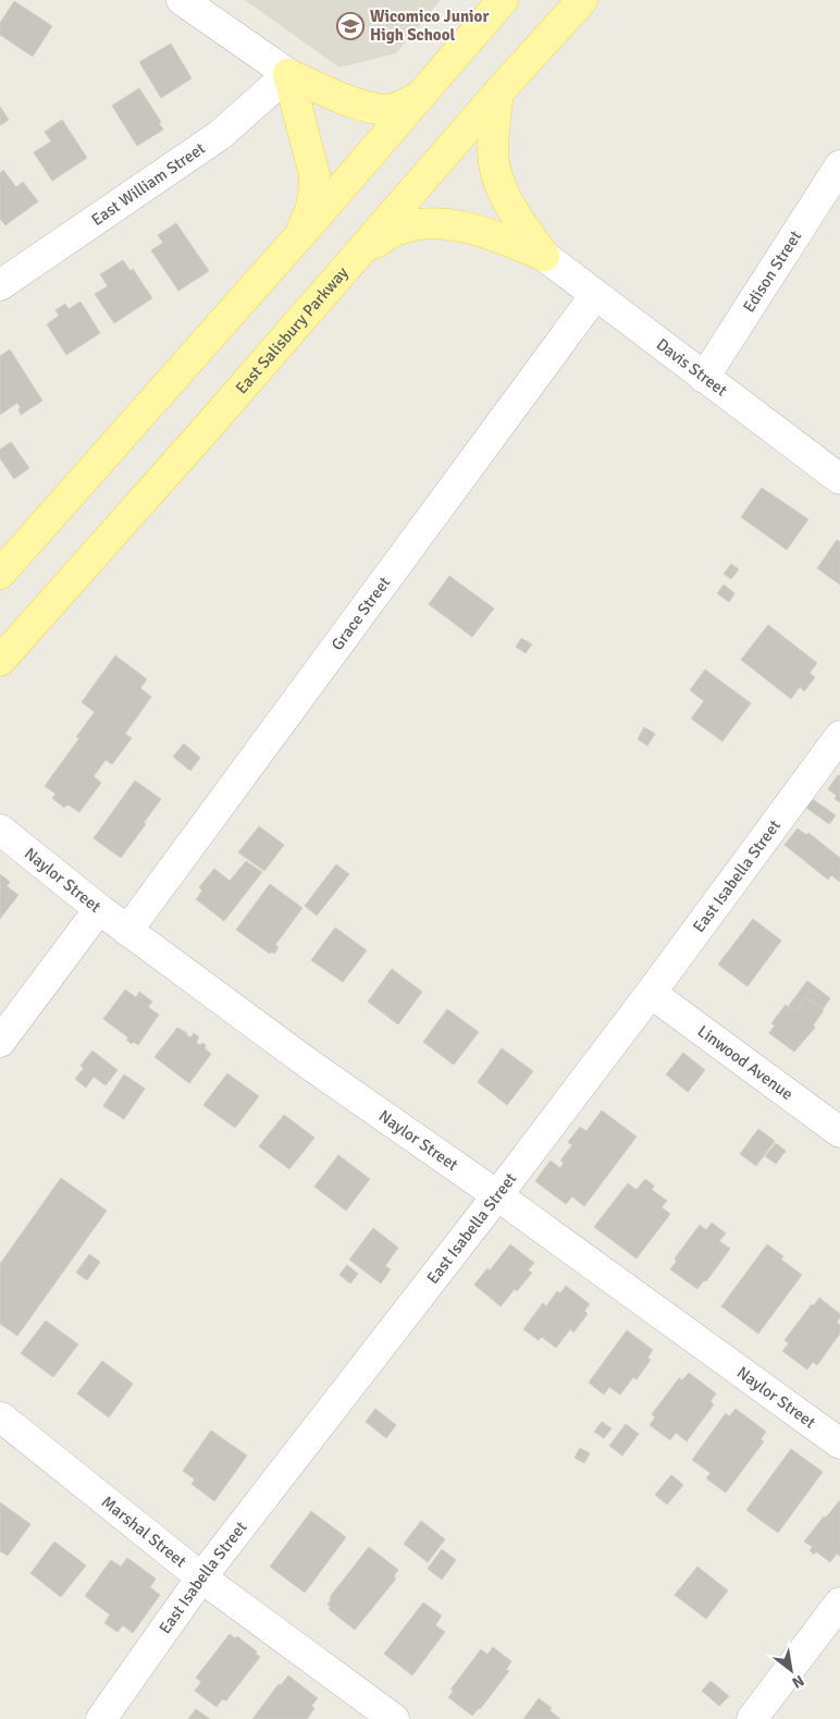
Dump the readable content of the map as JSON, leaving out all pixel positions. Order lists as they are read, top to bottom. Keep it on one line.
{"streets":{"main road":["East Salisbury Parkway"],"street":["East William Street","Edison Street","Davis Street","Grace Street","East Isabella Street","Naylor Street","Linwood Avenue","Marshal Street"]},"crossings":[["Edison Street","Davis Street"],["Davis Street","Grace Street"],["Grace Street","Naylor Street"],["East Isabella Street","Naylor Street"],["East Isabella Street","Linwood Avenue"],["East Isabella Street","Marshal Street"]],"places":{"school or university":["Wicomico Junior High School"]},"north":"bottom right"}
